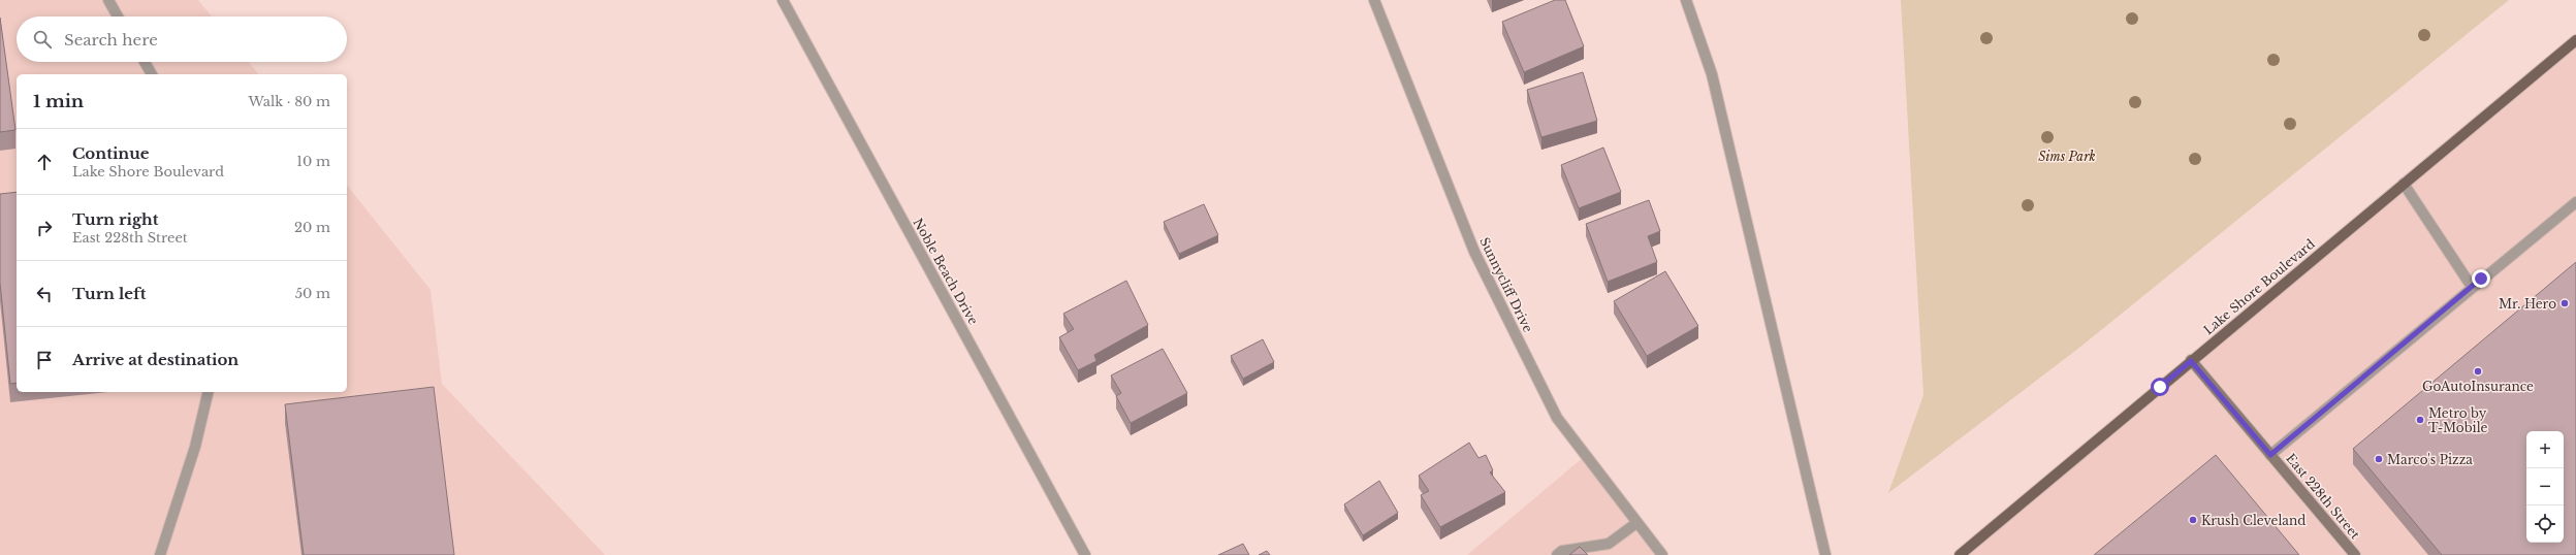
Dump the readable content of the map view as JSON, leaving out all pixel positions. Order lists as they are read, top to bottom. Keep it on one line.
{"streets":{"main road":["Lake Shore Boulevard"],"street":["Noble Beach Drive","Sunnycliff Drive","East 228th Street"]},"crossings":[["Lake Shore Boulevard","East 228th Street"]],"parks":["Sims Park"],"places":["Mr. Hero","GoAutoInsurance","Metro by T-Mobile","Marco's Pizza","Krush Cleveland"],"page":{"search":"Search here","heading":["1 min","Walk · 80 m"],"list":[["Continue","Lake Shore Boulevard","10 m"],["Turn right","East 228th Street","20 m"],["Turn left","50 m"],"Arrive at destination"],"map_buttons":["+","−"]}}
